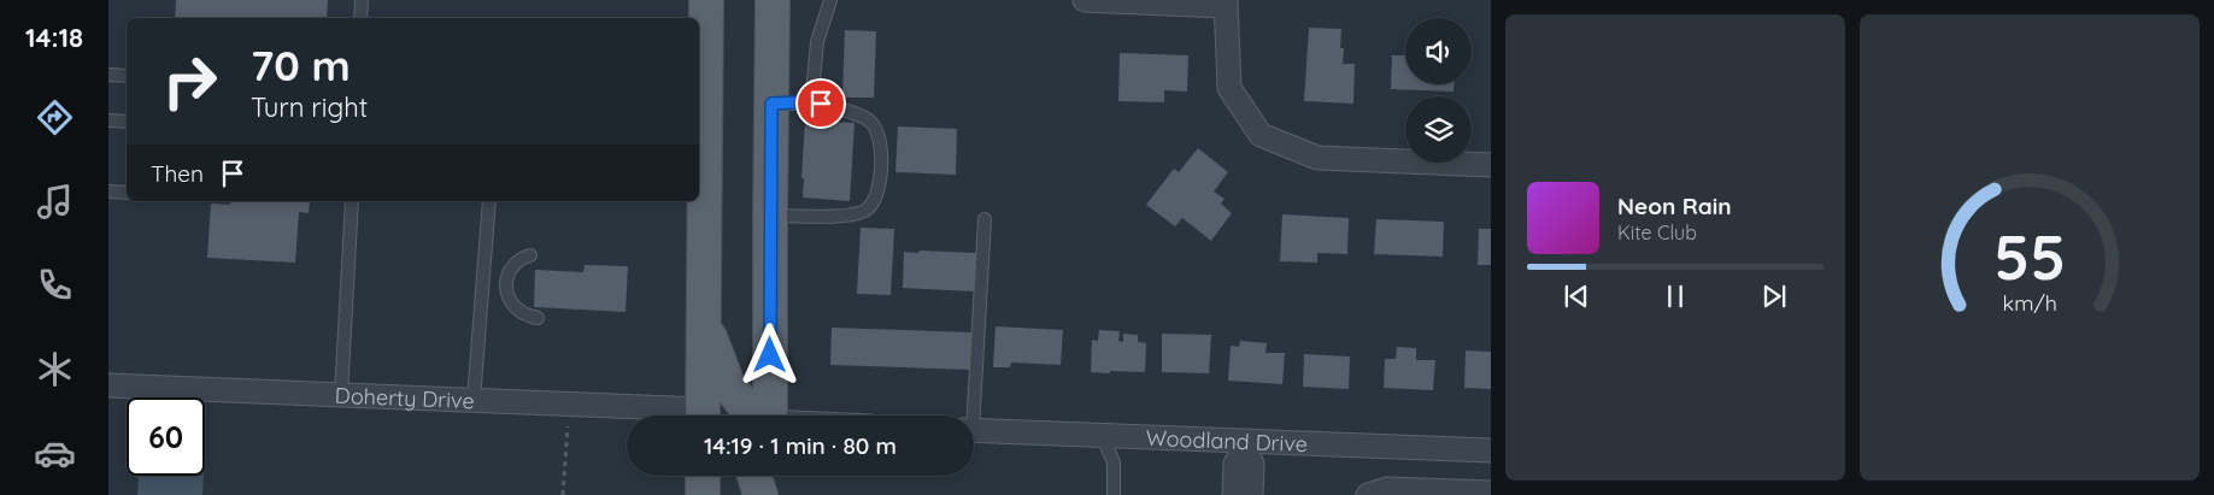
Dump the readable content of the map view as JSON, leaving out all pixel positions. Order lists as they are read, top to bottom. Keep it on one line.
{"streets":{"street":["Doherty Drive","Woodland Drive"]},"page":{"tabs":"14:18","turn":["70 m","Turn right"],"then":"Then","song":["Neon Rain","Kite Club"],"limit":"60","trip":"14:19 · 1 min · 80 m","gauge":["55","km/h"]}}
